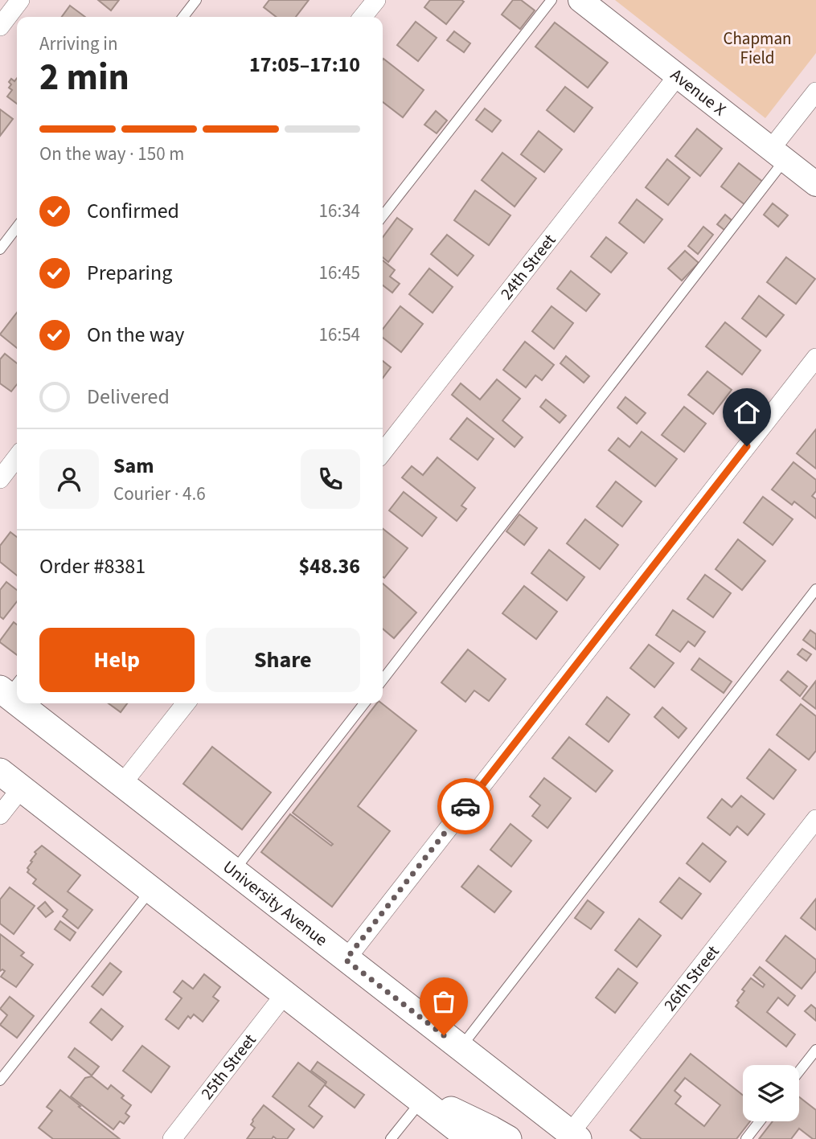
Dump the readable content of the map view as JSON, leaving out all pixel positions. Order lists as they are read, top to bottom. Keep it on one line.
{"streets":{"main road":["University Avenue"],"street":["Avenue X","24th Street","26th Street","25th Street"]},"crossings":[["Avenue X","24th Street"],["University Avenue","26th Street"]],"parks":["Chapman Field"],"page":{"heading":["2 min","Arriving in","17:05–17:10"],"panel":["Sam","Courier · 4.6","Order #8381","$48.36"],"bar":"On the way · 150 m","list":[["Confirmed","16:34"],["Preparing","16:45"],["On the way","16:54"],"Delivered"],"buttons":["Help","Share"]}}
